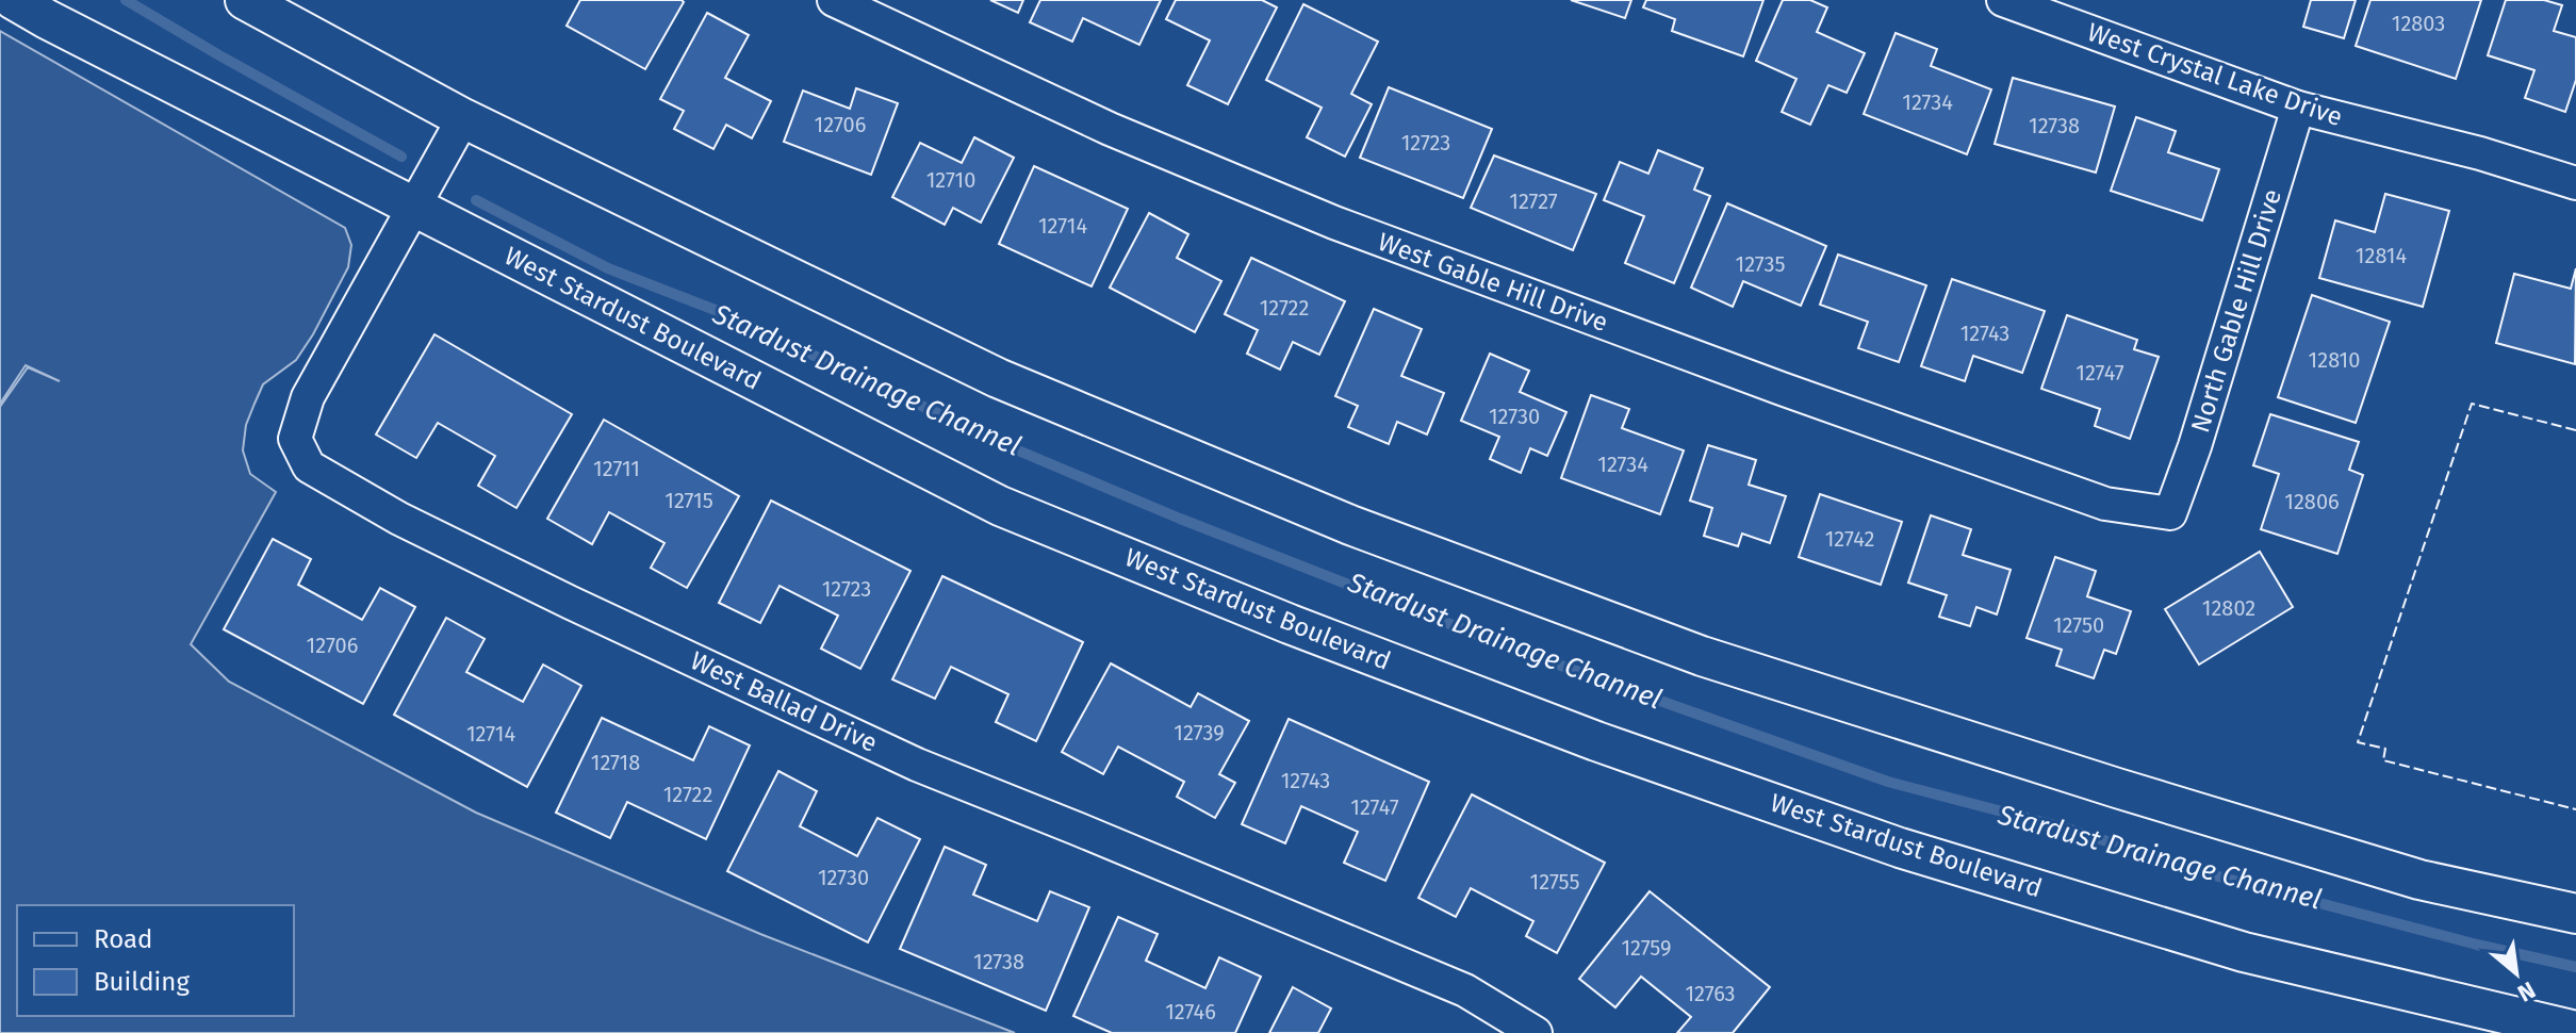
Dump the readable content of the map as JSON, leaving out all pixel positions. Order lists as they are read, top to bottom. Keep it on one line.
{"streets":{"street":["West Crystal Lake Drive","West Gable Hill Drive","North Gable Hill Drive","West Stardust Boulevard","West Ballad Drive"]},"crossings":[["West Crystal Lake Drive","North Gable Hill Drive"],["West Gable Hill Drive","North Gable Hill Drive"],["West Stardust Boulevard","West Ballad Drive"]],"water":["Stardust Drainage Channel"],"house_numbers":["12803","12734","12706","12738","12723","12710","12727","12714","12814","12735","12722","12743","12810","12747","12730","12734","12711","12715","12806","12742","12723","12802","12750","12706","12739","12714","12718","12743","12722","12747","12730","12755","12759","12738","12763","12746"],"legend":["Road","Building"],"north":"bottom right"}
